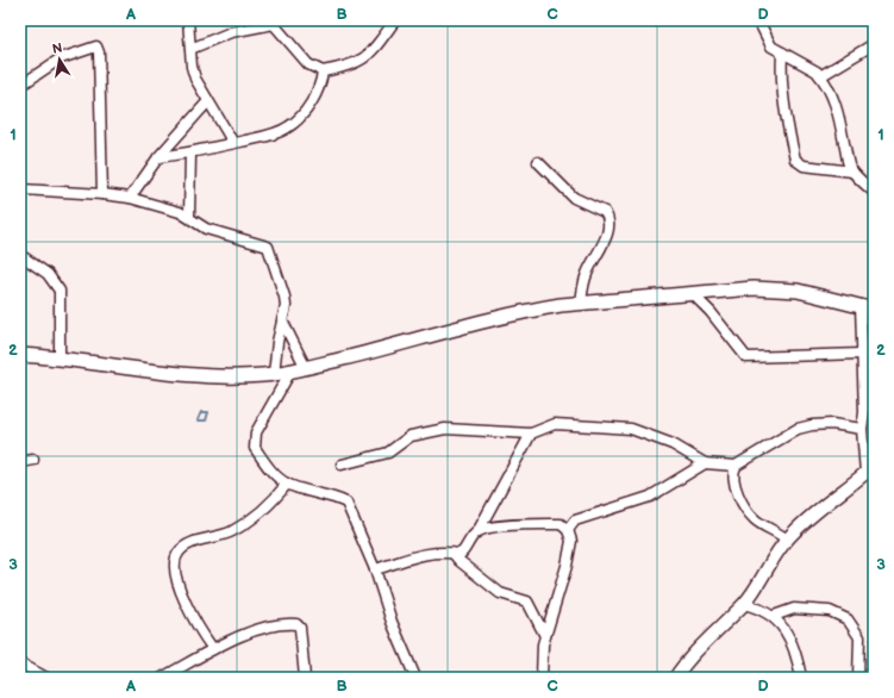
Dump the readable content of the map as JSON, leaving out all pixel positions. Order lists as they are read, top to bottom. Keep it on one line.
{"north":"top","grid":{"columns":["A","B","C","D"],"rows":["1","2","3"]}}
